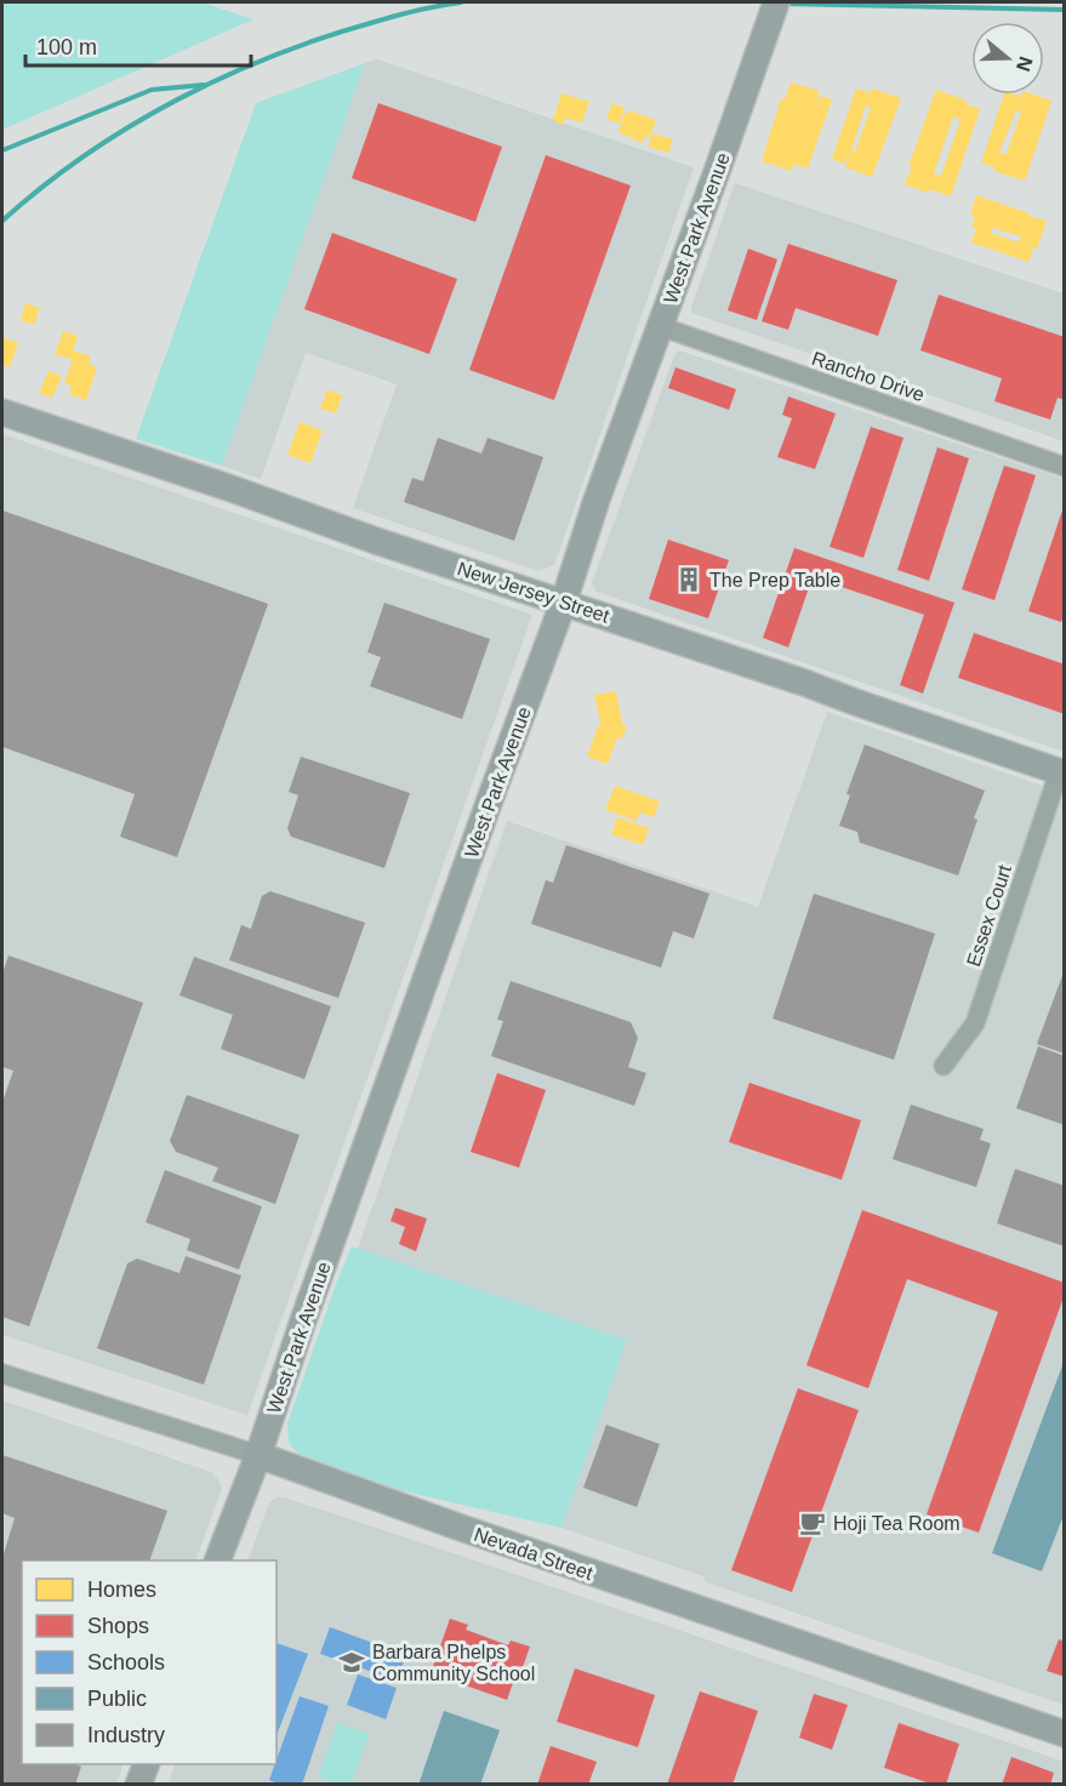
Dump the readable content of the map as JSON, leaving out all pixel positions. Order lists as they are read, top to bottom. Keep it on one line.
{"streets":{"street":["West Park Avenue","Rancho Drive","New Jersey Street","Essex Court","Nevada Street"]},"crossings":[["West Park Avenue","Rancho Drive"],["West Park Avenue","New Jersey Street"],["West Park Avenue","Nevada Street"],["New Jersey Street","Essex Court"]],"places":{"building":["The Prep Table"],"cafe":["Hoji Tea Room"],"school or university":["Barbara Phelps Community School"]},"legend":["Homes","Shops","Schools","Public","Industry"],"scale_bar":"100 m","north":"right"}
